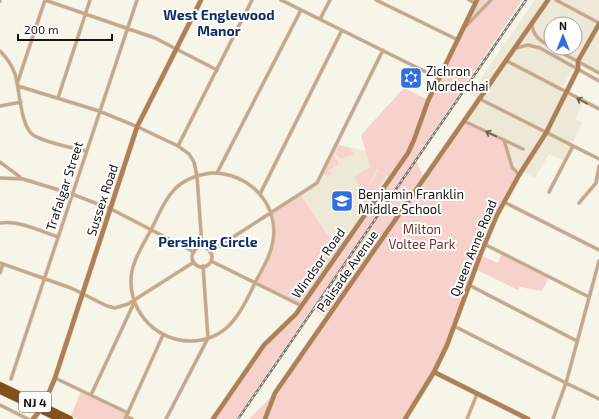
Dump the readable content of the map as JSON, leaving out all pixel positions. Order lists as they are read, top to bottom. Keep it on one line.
{"streets":{"highway":["NJ 4"],"street":["Trafalgar Street","Sussex Road","Queen Anne Road","Windsor Road","Palisade Avenue"]},"districts":["West Englewood Manor","Pershing Circle"],"parks":["Milton Voltee Park"],"places":{"synagogue":["Zichron Mordechai"],"school or university":["Benjamin Franklin Middle School"]},"scale_bar":"200 m","north":"top"}
